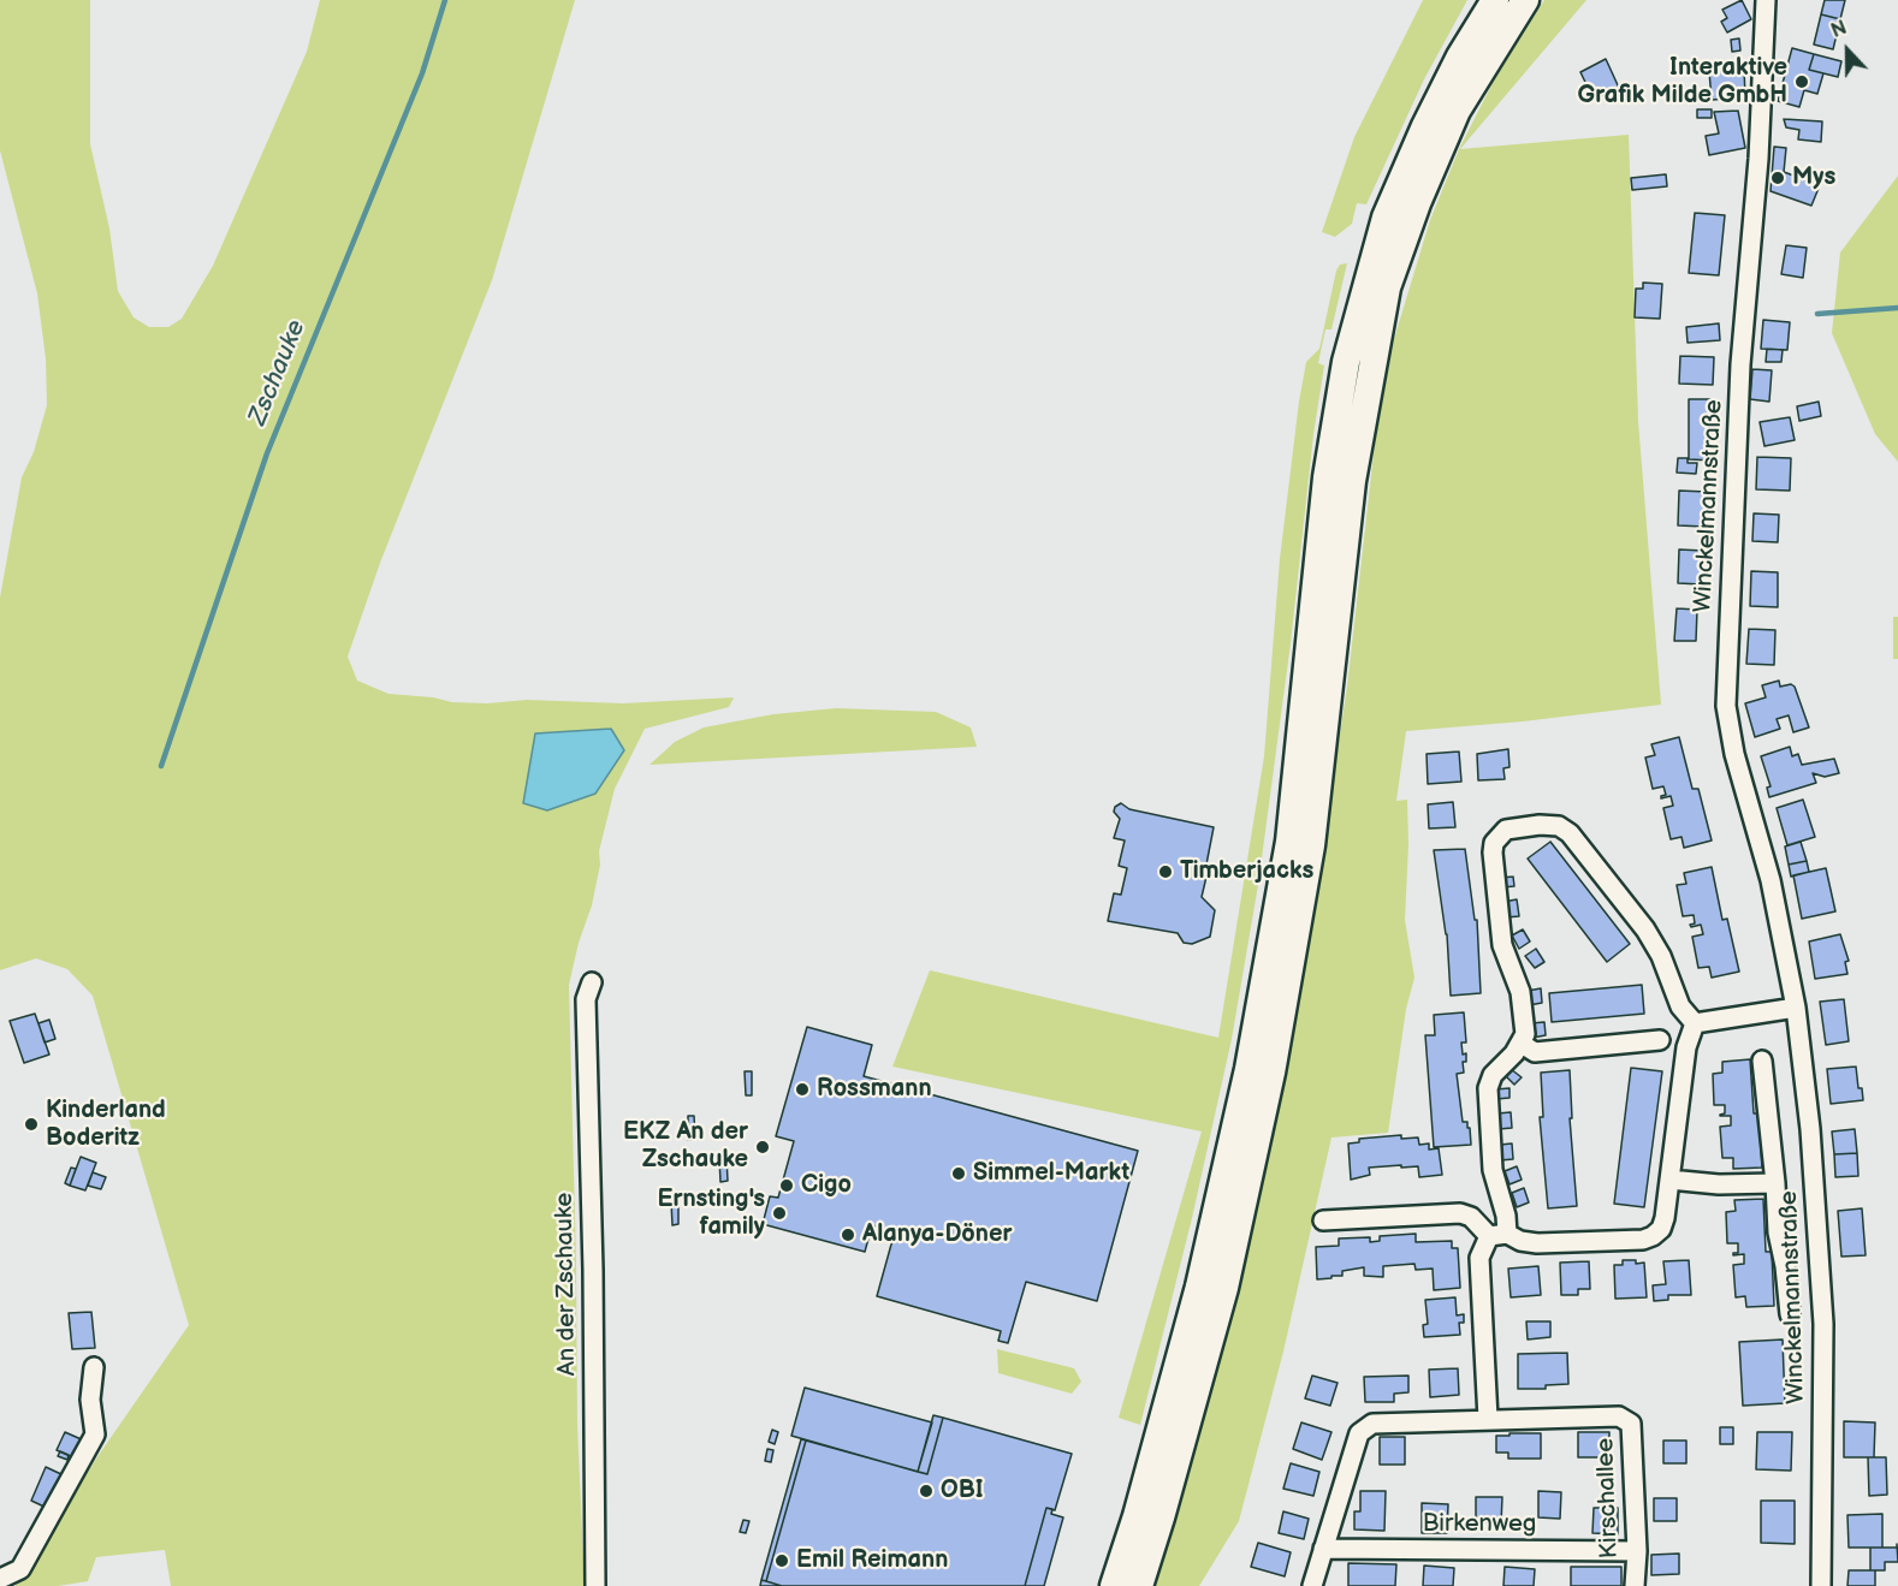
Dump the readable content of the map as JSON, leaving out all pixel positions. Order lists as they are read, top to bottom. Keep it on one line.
{"streets":{"street":["Winckelmannstraße","An der Zschauke","Kirschallee","Birkenweg"]},"crossings":[["Kirschallee","Birkenweg"]],"water":["Zschauke"],"places":["Interaktive Grafik Milde GmbH","Mys","Timberjacks","Rossmann","Kinderland Boderitz","EKZ An der Zschauke","Simmel-Markt","Cigo","Ernsting's family","Alanya-Döner","OBI","Emil Reimann"],"north":"top"}
